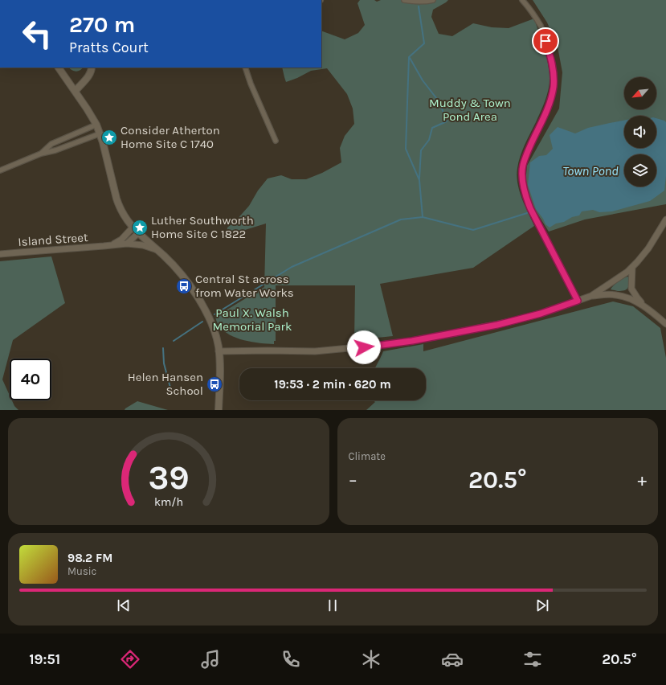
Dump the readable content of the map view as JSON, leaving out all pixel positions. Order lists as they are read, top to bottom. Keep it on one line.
{"streets":{"street":["Island Street"]},"water":["Town Pond"],"parks":["Muddy & Town Pond Area","Paul X. Walsh Memorial Park"],"places":{"place":["Consider Atherton Home Site C 1740","Luther Southworth Home Site C 1822"],"bus stop":["Central St across from Water Works","Helen Hansen School"]},"north":"bottom left","page":{"turn":["270 m","Pratts Court"],"limit":"40","trip":"19:53 · 2 min · 620 m","tile":"Climate","heat":["−","20.5°","+"],"song":["98.2 FM","Music"],"tabs":["19:51","20.5°"],"gauge":["39","km/h"]}}
